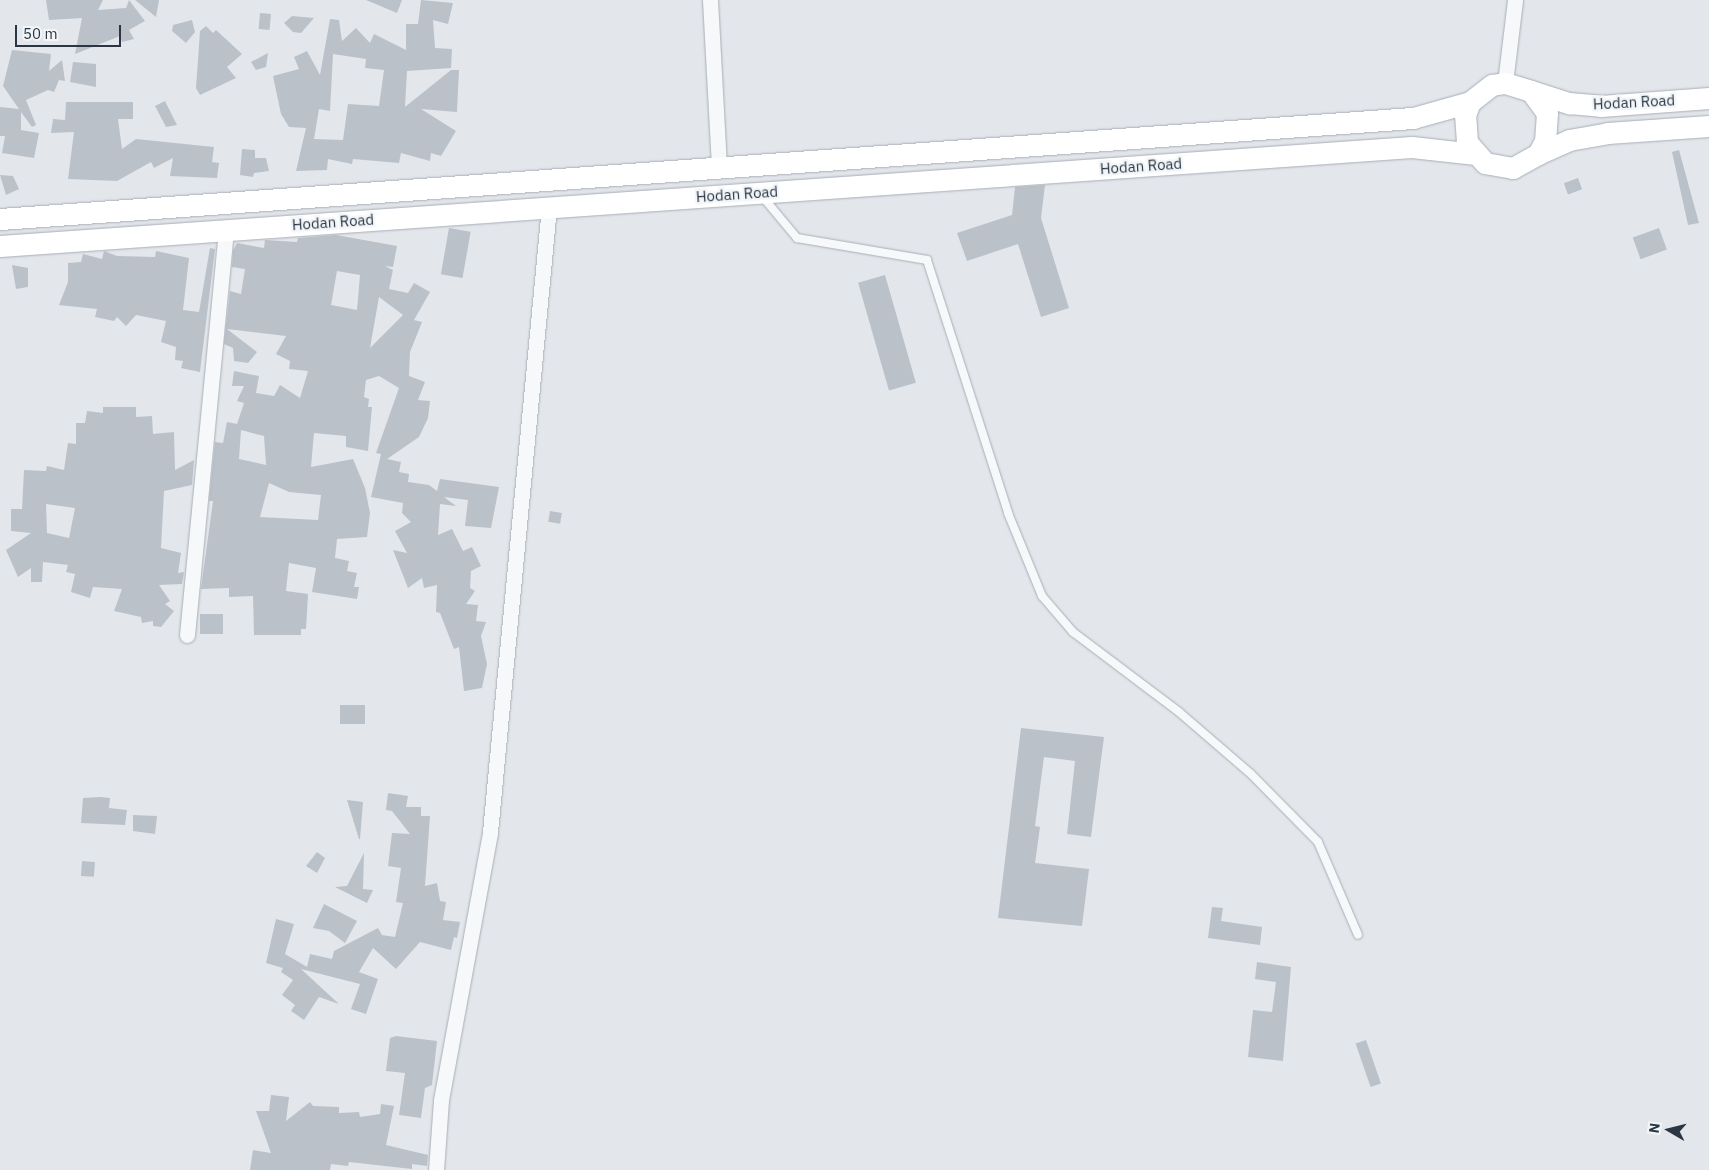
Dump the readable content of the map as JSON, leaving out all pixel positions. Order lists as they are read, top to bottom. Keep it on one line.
{"streets":{"main road":["Hodan Road"]},"scale_bar":"50 m","north":"left"}
